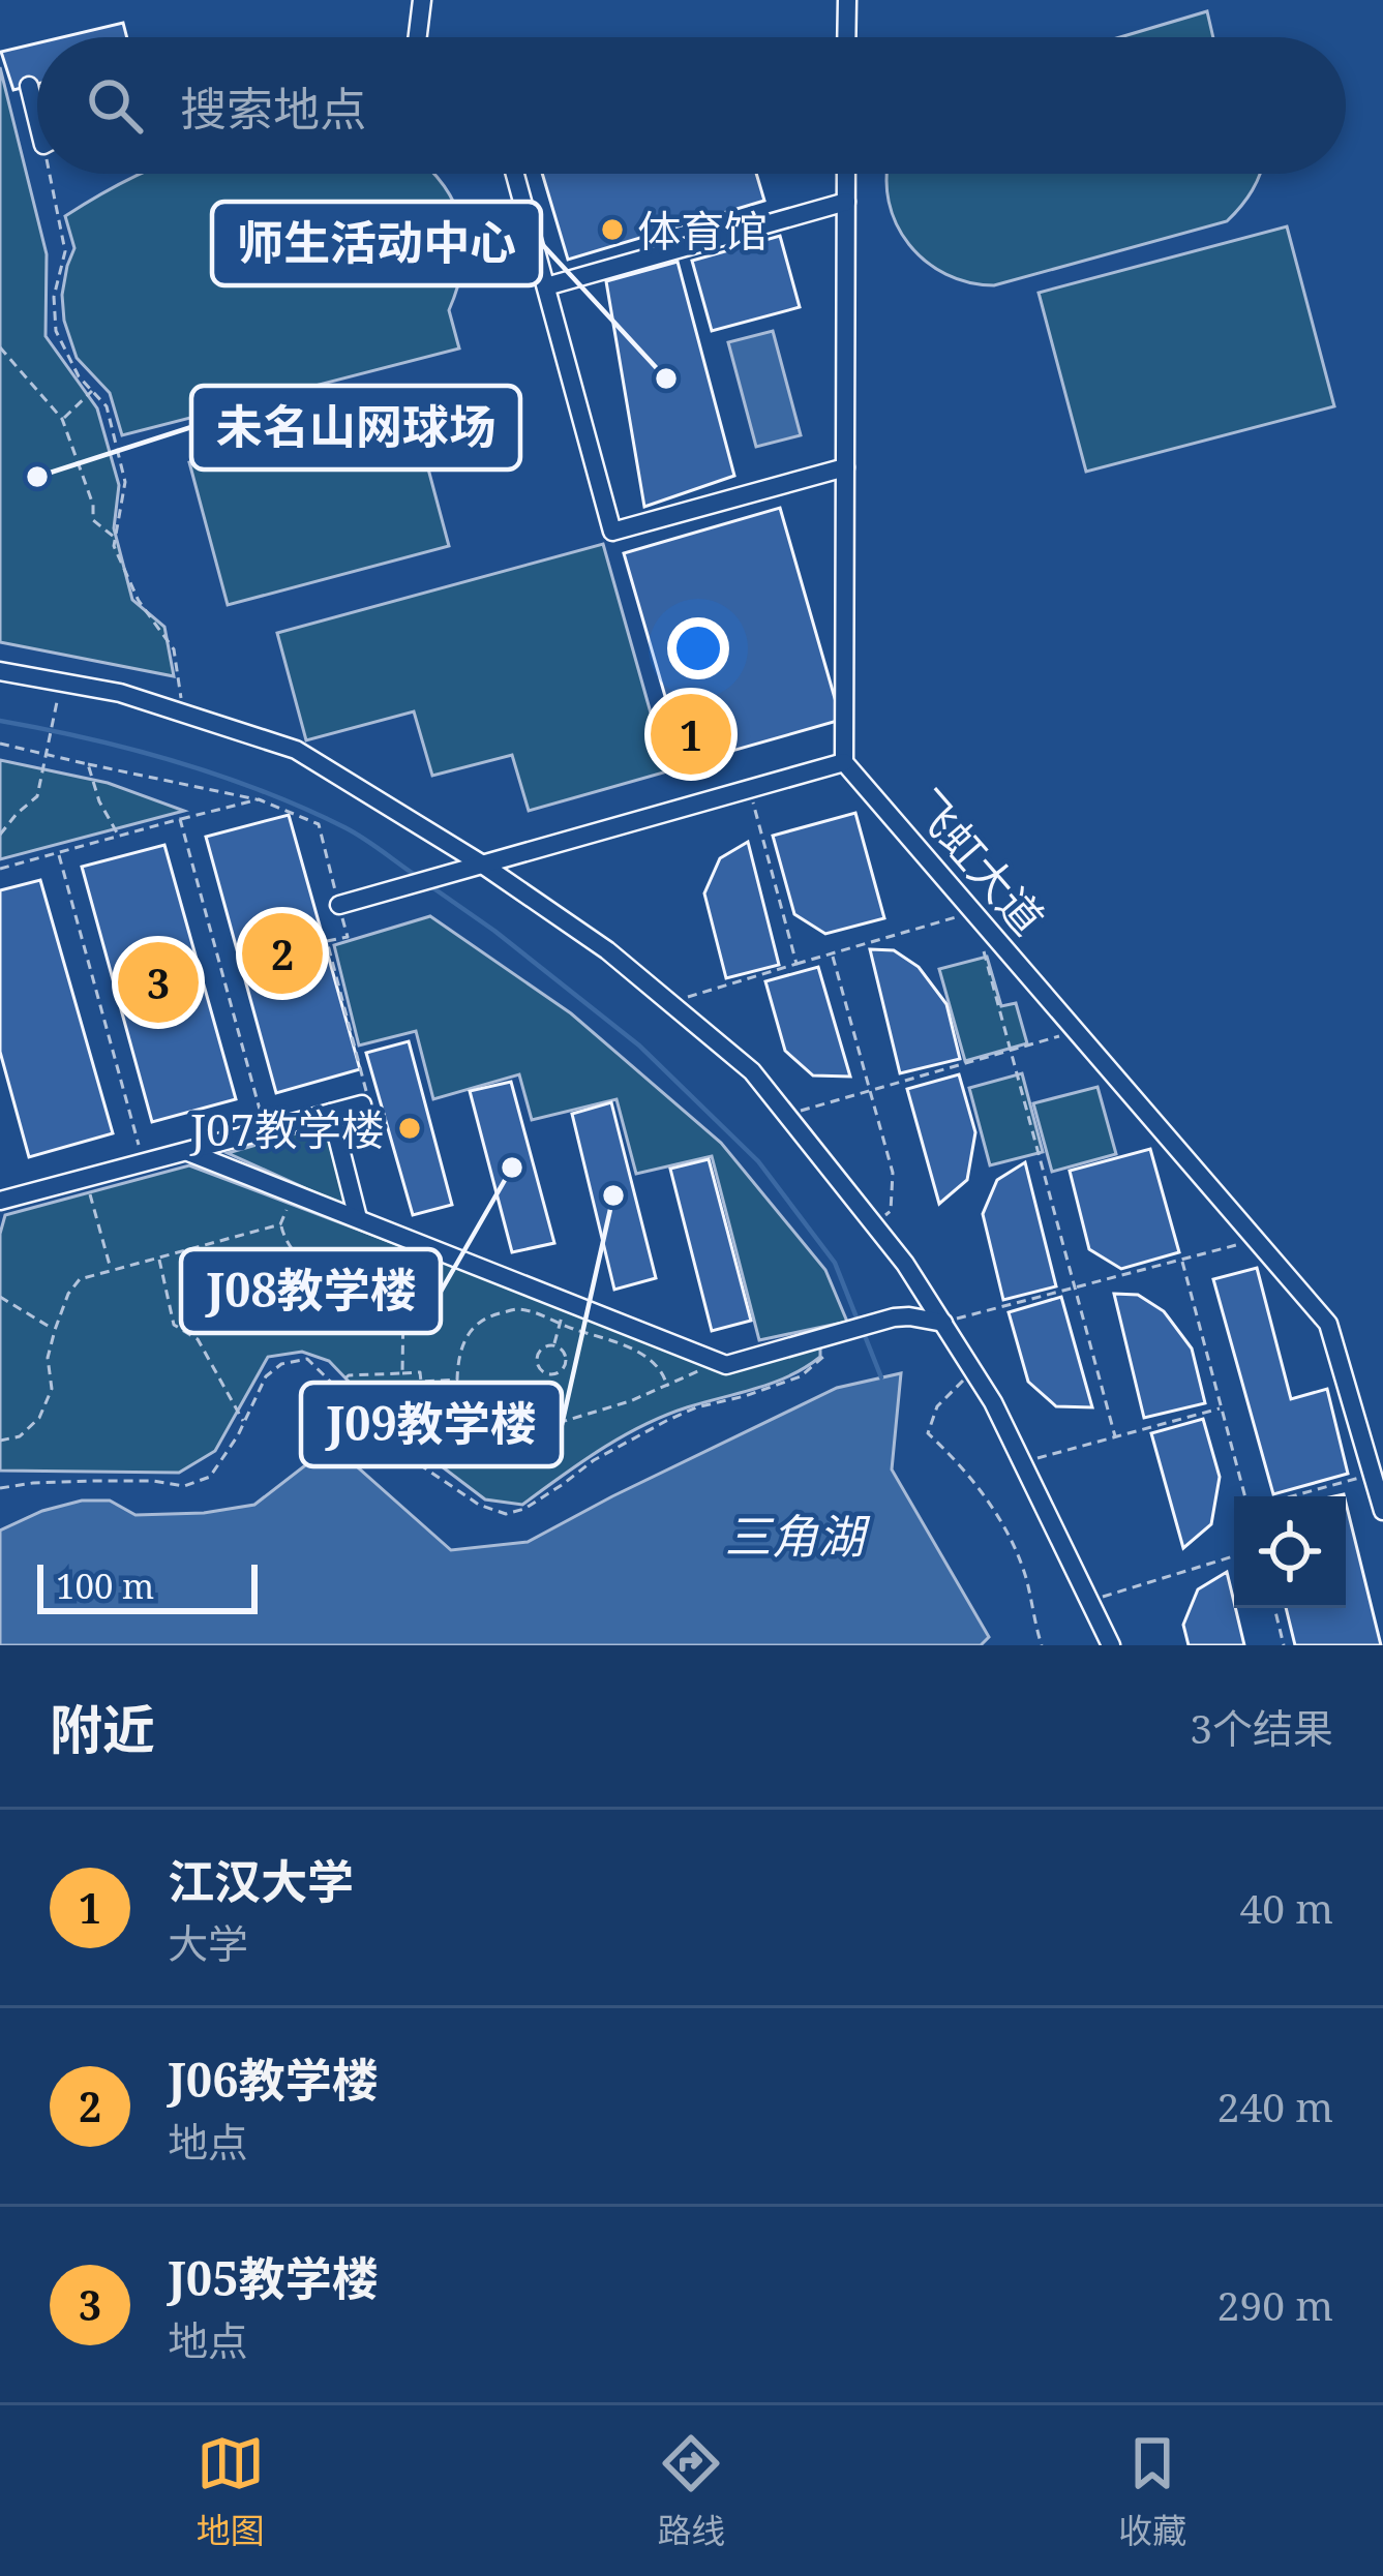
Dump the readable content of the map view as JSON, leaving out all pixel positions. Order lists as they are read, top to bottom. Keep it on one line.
{"streets":{"lane":["飞虹大道"]},"water":["三角湖"],"places":["体育馆","师生活动中心","未名山网球场","J07教学楼","J08教学楼","J09教学楼"],"scale_bar":"100 m","page":{"search":"搜索地点","pins":["1","2","3"],"scale":"100 m","heading":["附近","3个结果"],"list":[{"mark":"1","name":"江汉大学","note":"大学","value":"40 m"},{"mark":"2","name":"J06教学楼","note":"地点","value":"240 m"},{"mark":"3","name":"J05教学楼","note":"地点","value":"290 m"}],"nav":["地图","路线","收藏"]}}
